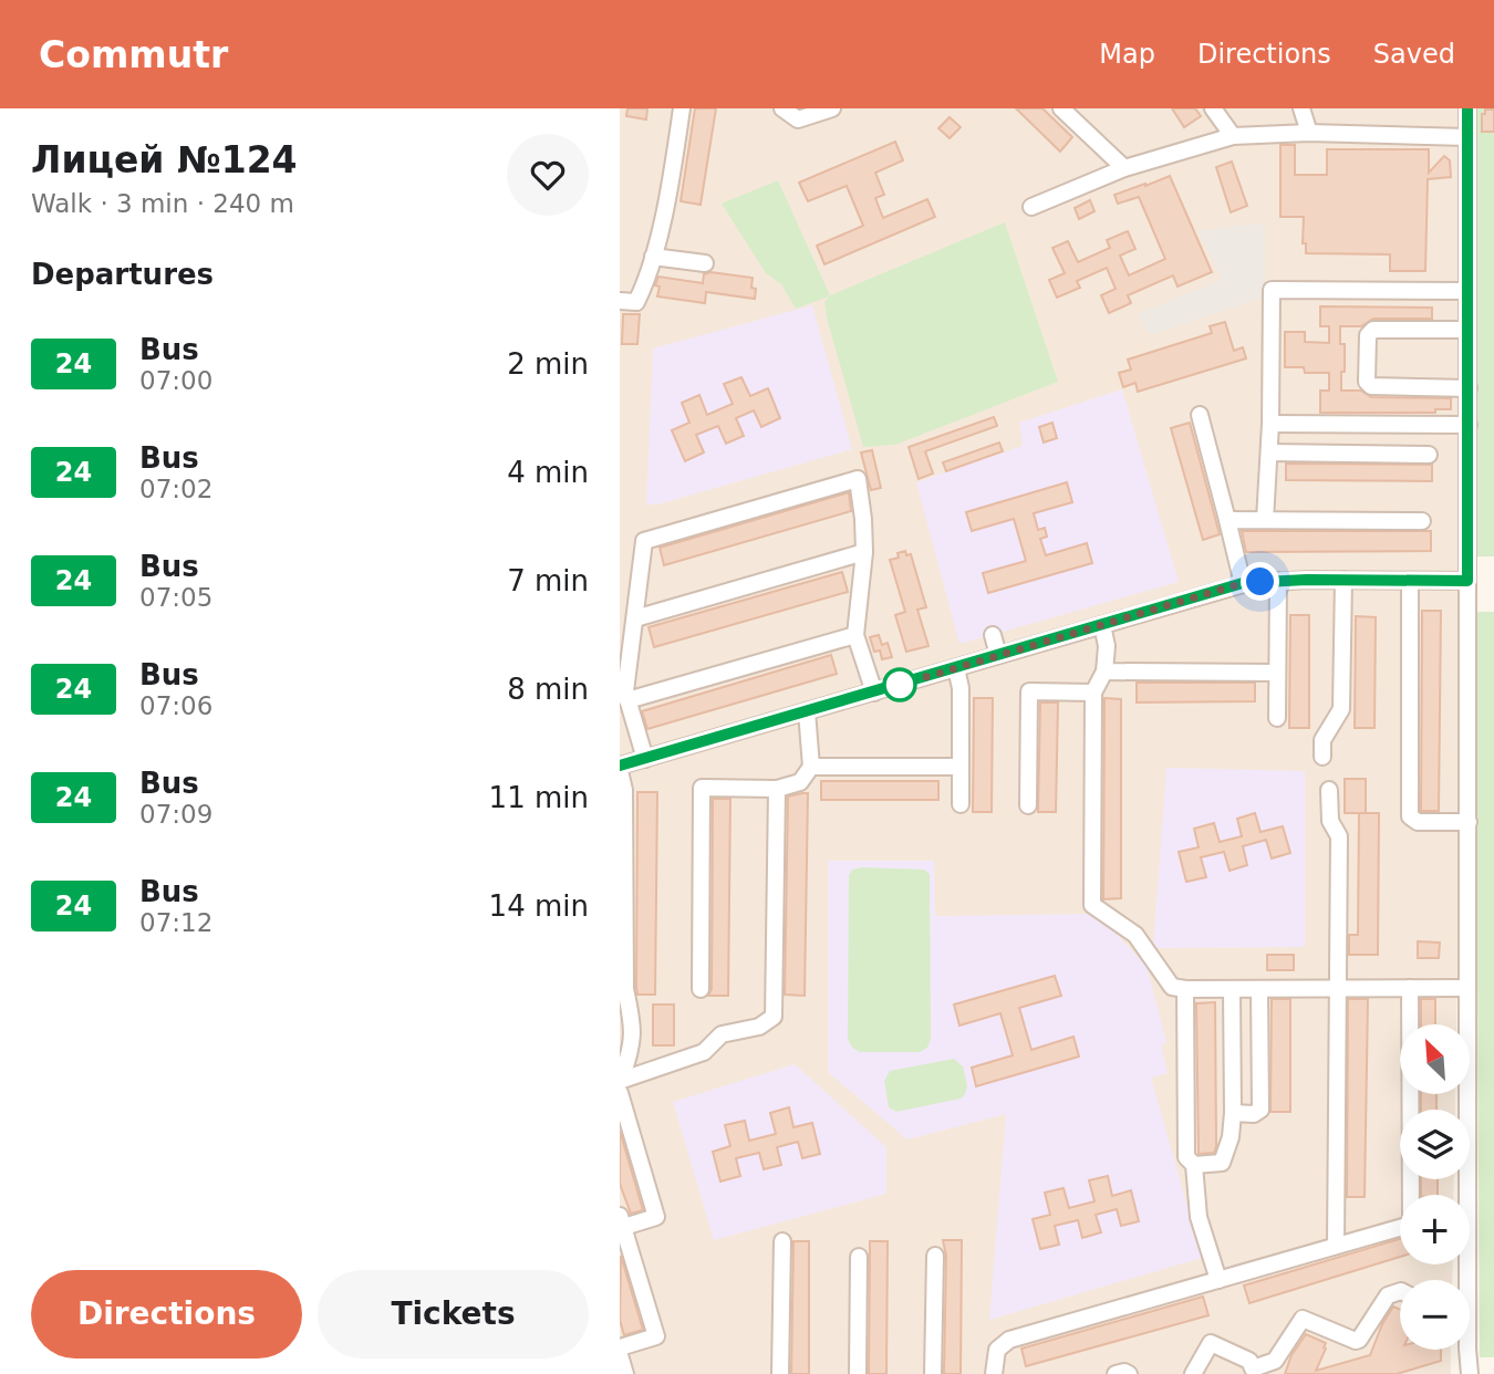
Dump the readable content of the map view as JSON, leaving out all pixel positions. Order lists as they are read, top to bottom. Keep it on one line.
{"lines":["bus line 24"],"north":"top left","page":{"header":"Commutr","nav":["Map","Directions","Saved"],"heading":[["Лицей №124","Walk · 3 min · 240 m"],"Departures"],"list":[{"mark":"24","name":"Bus","note":"07:00","value":"2 min"},{"mark":"24","name":"Bus","note":"07:02","value":"4 min"},{"mark":"24","name":"Bus","note":"07:05","value":"7 min"},{"mark":"24","name":"Bus","note":"07:06","value":"8 min"},{"mark":"24","name":"Bus","note":"07:09","value":"11 min"},{"mark":"24","name":"Bus","note":"07:12","value":"14 min"}],"map_buttons":["+","−"],"buttons":["Directions","Tickets"]}}
